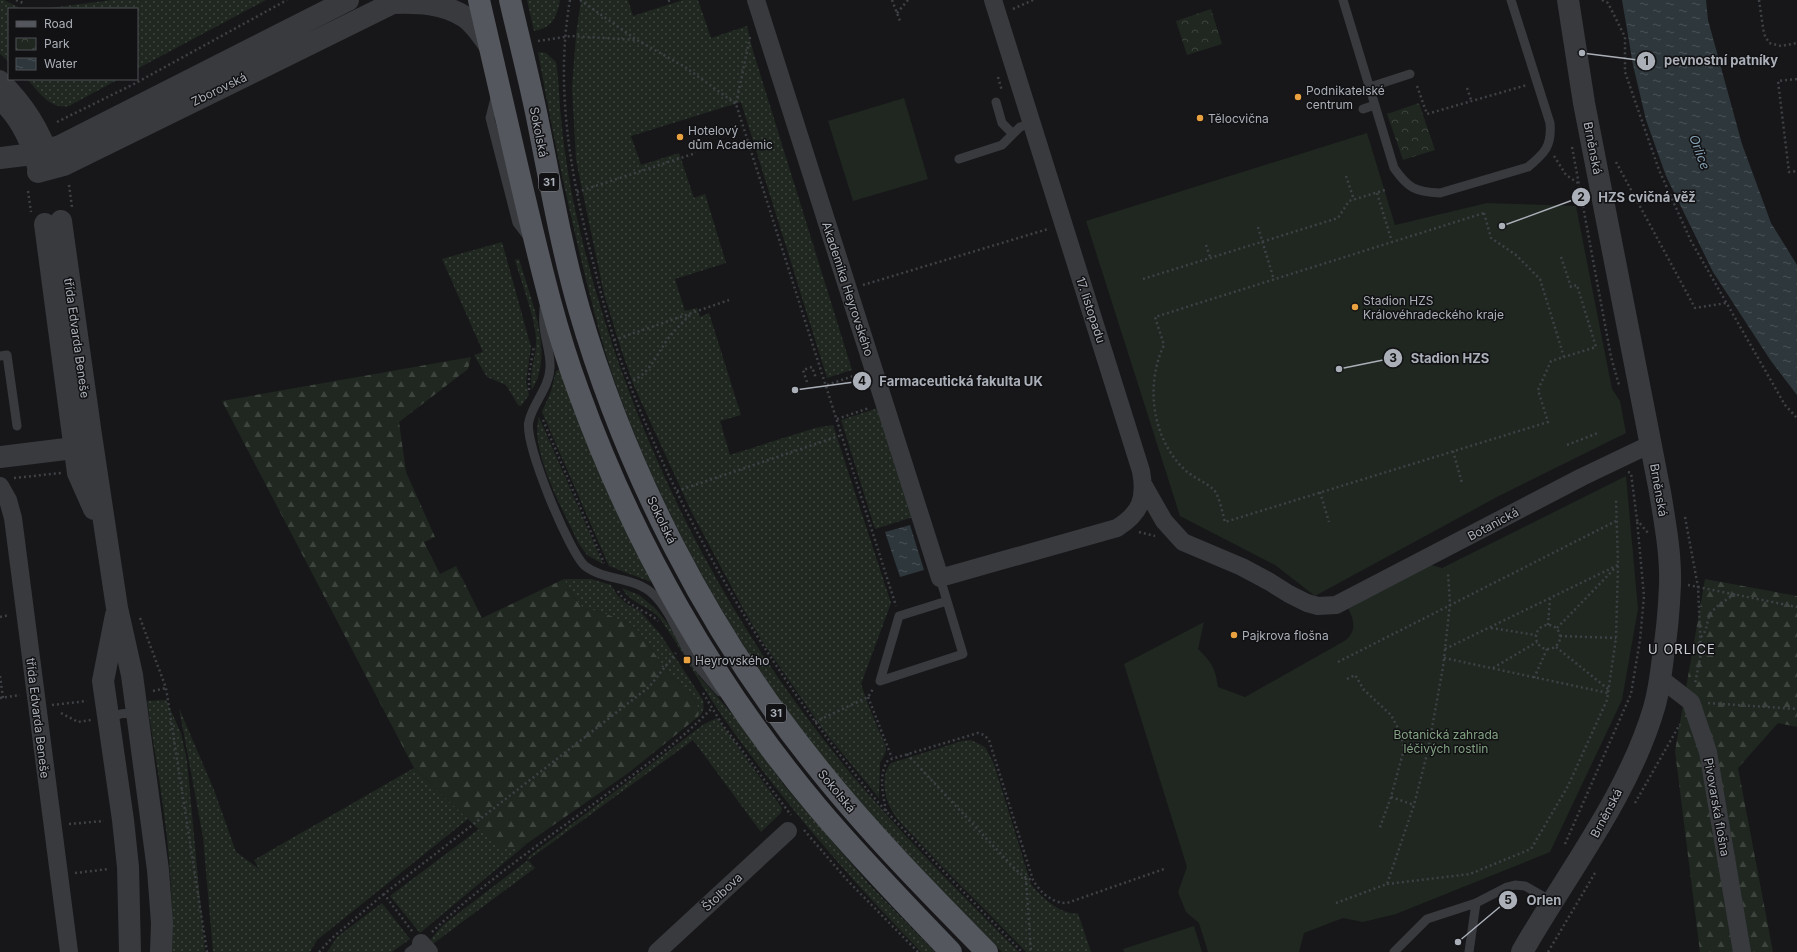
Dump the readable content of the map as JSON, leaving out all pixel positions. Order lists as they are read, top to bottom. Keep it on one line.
{"streets":{"main road":["Sokolská","31"],"street":["Zborovská","Brněnská","Akademika Heyrovského","17. listopadu","třída Edvarda Beneše","Botanická","Pivovarská flošna","Štolbova"]},"crossings":[["Brněnská","Botanická"],["Akademika Heyrovského","17. listopadu"]],"districts":["U ORLICE"],"water":["Orlice"],"parks":["Botanická zahrada léčivých rostlin"],"places":{"other":["pevnostní patníky","Podnikatelské centrum","Tělocvična","Hotelový dům Academic","HZS cvičná věž","Stadion HZS Královéhradeckého kraje","Stadion HZS","Farmaceutická fakulta UK","Pajkrova flošna","Orlen"],"transit":["Heyrovského"]},"legend":["Road","Park","Water"]}
